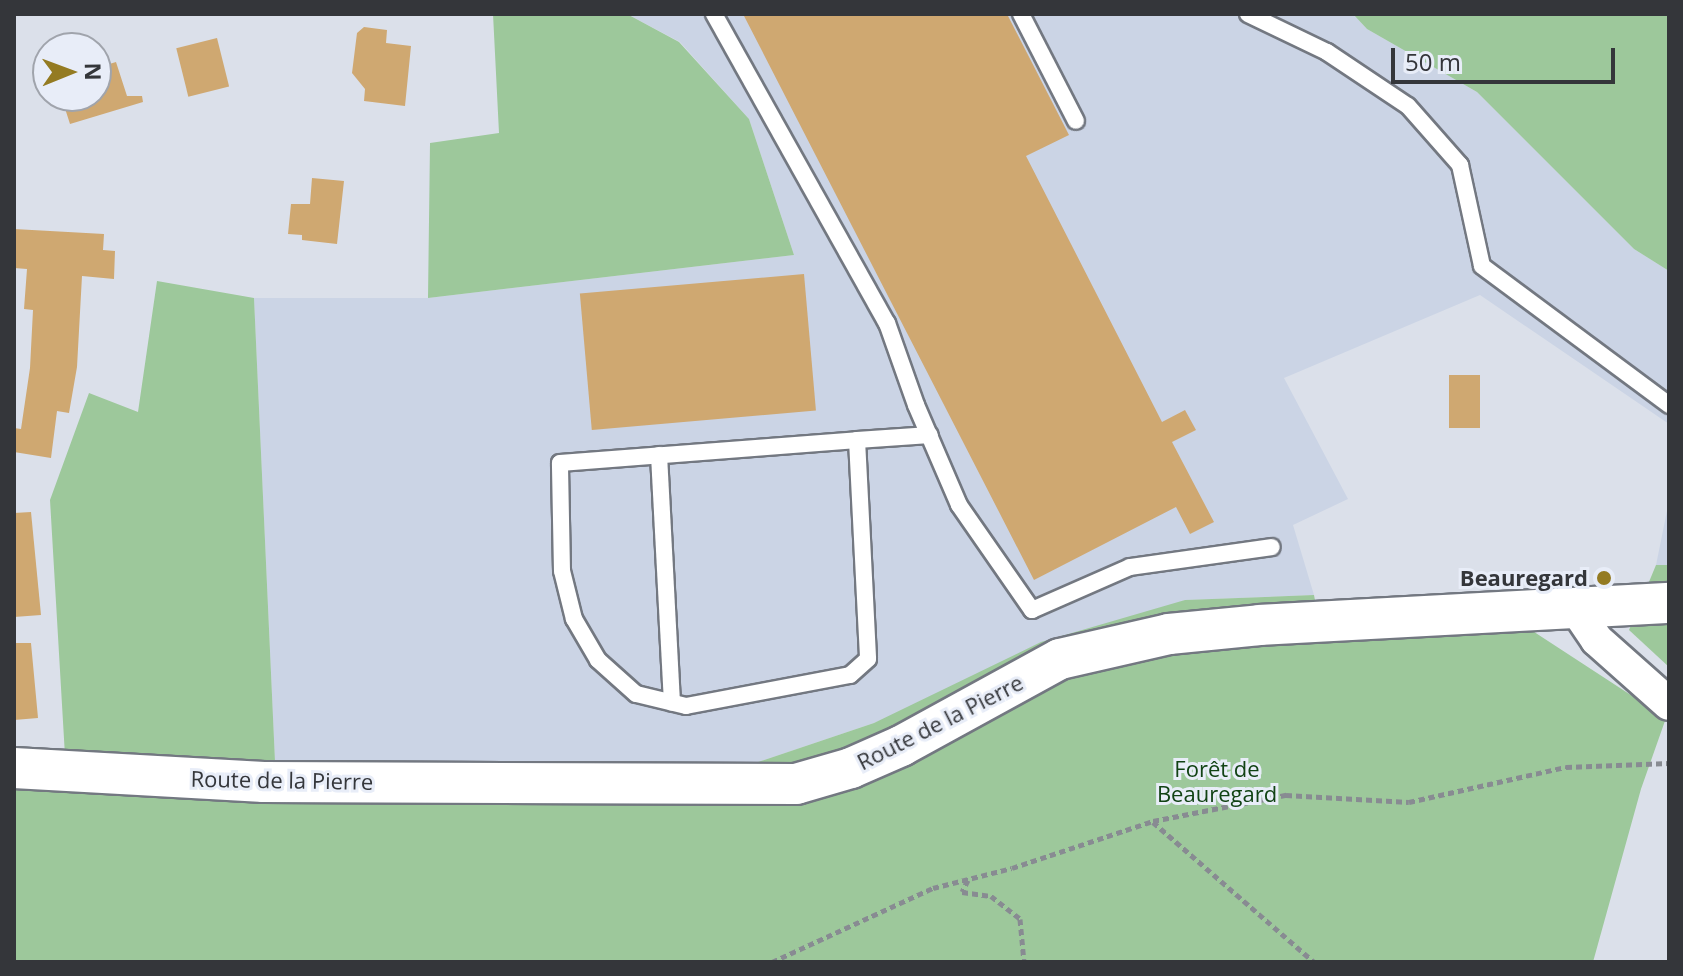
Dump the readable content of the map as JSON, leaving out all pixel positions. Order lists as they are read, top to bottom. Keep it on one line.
{"streets":{"street":["Route de la Pierre"]},"parks":["Forêt de Beauregard"],"places":["Beauregard"],"scale_bar":"50 m","north":"right"}
